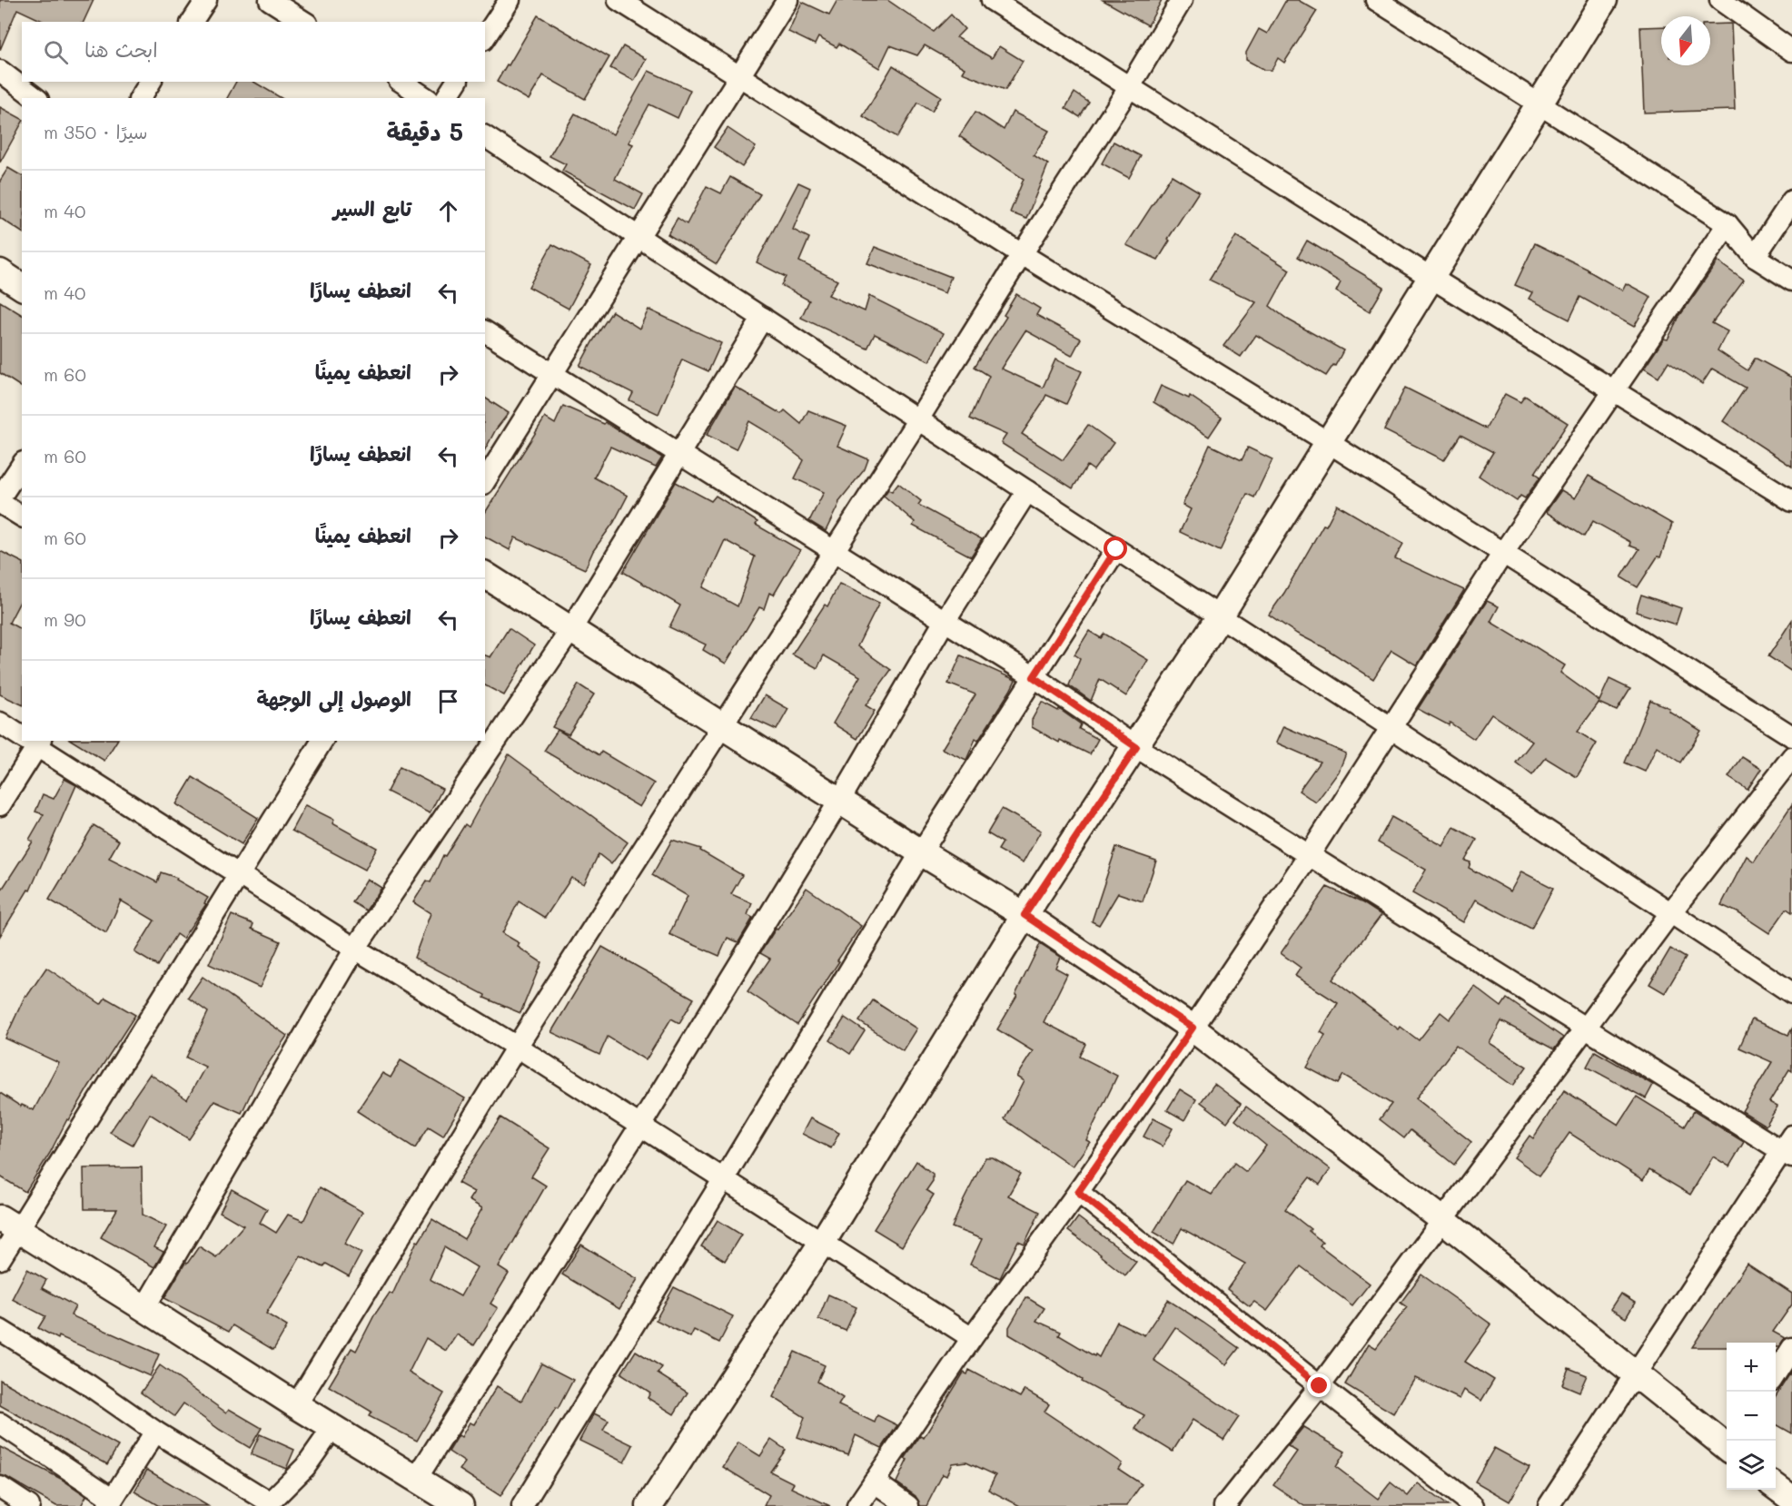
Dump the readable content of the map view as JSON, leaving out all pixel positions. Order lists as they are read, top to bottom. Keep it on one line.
{"north":"bottom","page":{"search":"ابحث هنا","heading":["5 دقيقة","سيرًا · 350 m"],"list":[["تابع السير","40 m"],["انعطف يسارًا","40 m"],["انعطف يمينًا","60 m"],["انعطف يسارًا","60 m"],["انعطف يمينًا","60 m"],["انعطف يسارًا","90 m"],"الوصول إلى الوجهة"],"map_buttons":["+","−"]}}
